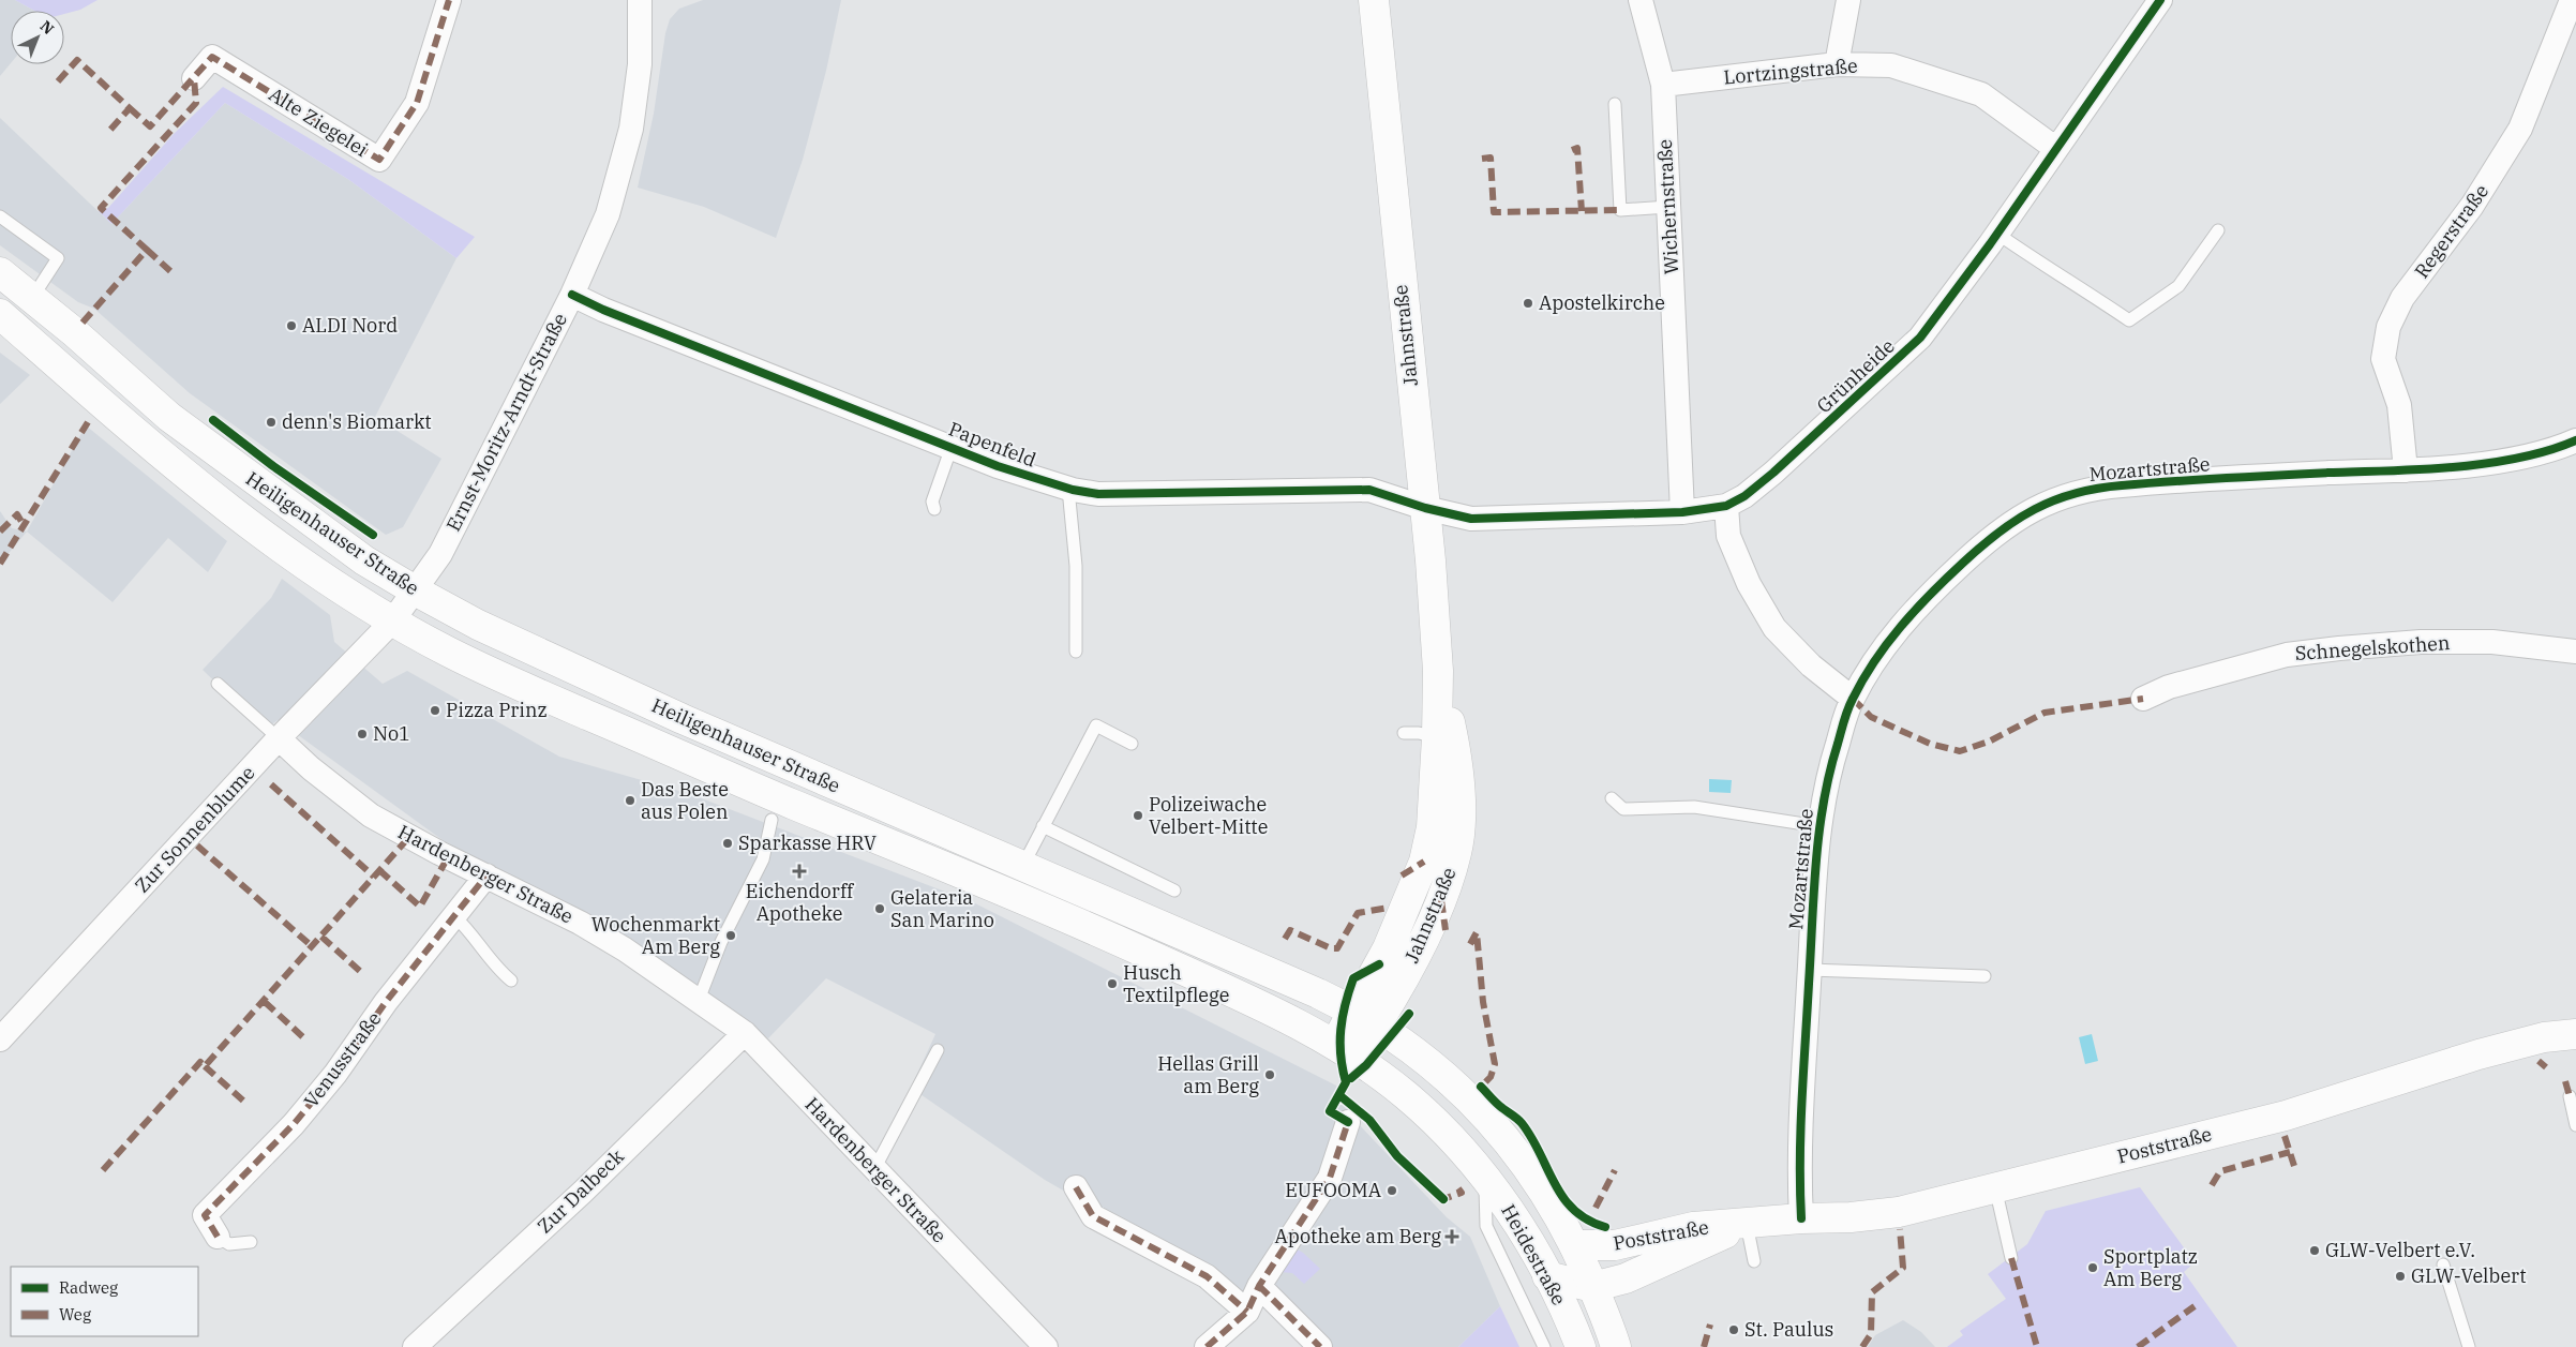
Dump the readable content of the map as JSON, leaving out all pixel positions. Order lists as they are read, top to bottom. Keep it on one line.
{"streets":{"main road":["Jahnstraße","Heiligenhauser Straße","Poststraße","Heidestraße"],"street":["Lortzingstraße","Alte Ziegelei","Wichernstraße","Regerstraße","Grünheide","Ernst-Moritz-Arndt-Straße","Papenfeld","Mozartstraße","Schnegelskothen","Zur Sonnenblume","Hardenberger Straße","Venusstraße","Zur Dalbeck"]},"crossings":[["Lortzingstraße","Wichernstraße"],["Lortzingstraße","Grünheide"],["Wichernstraße","Grünheide"],["Regerstraße","Mozartstraße"],["Jahnstraße","Grünheide"],["Jahnstraße","Papenfeld"],["Jahnstraße","Heiligenhauser Straße"],["Grünheide","Papenfeld"],["Ernst-Moritz-Arndt-Straße","Papenfeld"],["Ernst-Moritz-Arndt-Straße","Heiligenhauser Straße"],["Ernst-Moritz-Arndt-Straße","Zur Sonnenblume"],["Mozartstraße","Poststraße"],["Heiligenhauser Straße","Zur Sonnenblume"],["Heiligenhauser Straße","Heidestraße"],["Zur Sonnenblume","Hardenberger Straße"],["Hardenberger Straße","Venusstraße"],["Hardenberger Straße","Zur Dalbeck"],["Poststraße","Heidestraße"]],"places":{"other":["Apostelkirche","ALDI Nord","denn's Biomarkt","Pizza Prinz","No1","Das Beste aus Polen","Polizeiwache Velbert-Mitte","Sparkasse HRV","Gelateria San Marino","Wochenmarkt Am Berg","Husch Textilpflege","Hellas Grill am Berg","EUFOOMA","GLW-Velbert e.V.","Sportplatz Am Berg","GLW-Velbert","St. Paulus"],"health":["Eichendorff Apotheke","Apotheke am Berg"]},"legend":["Radweg","Weg"],"north":"top right"}
